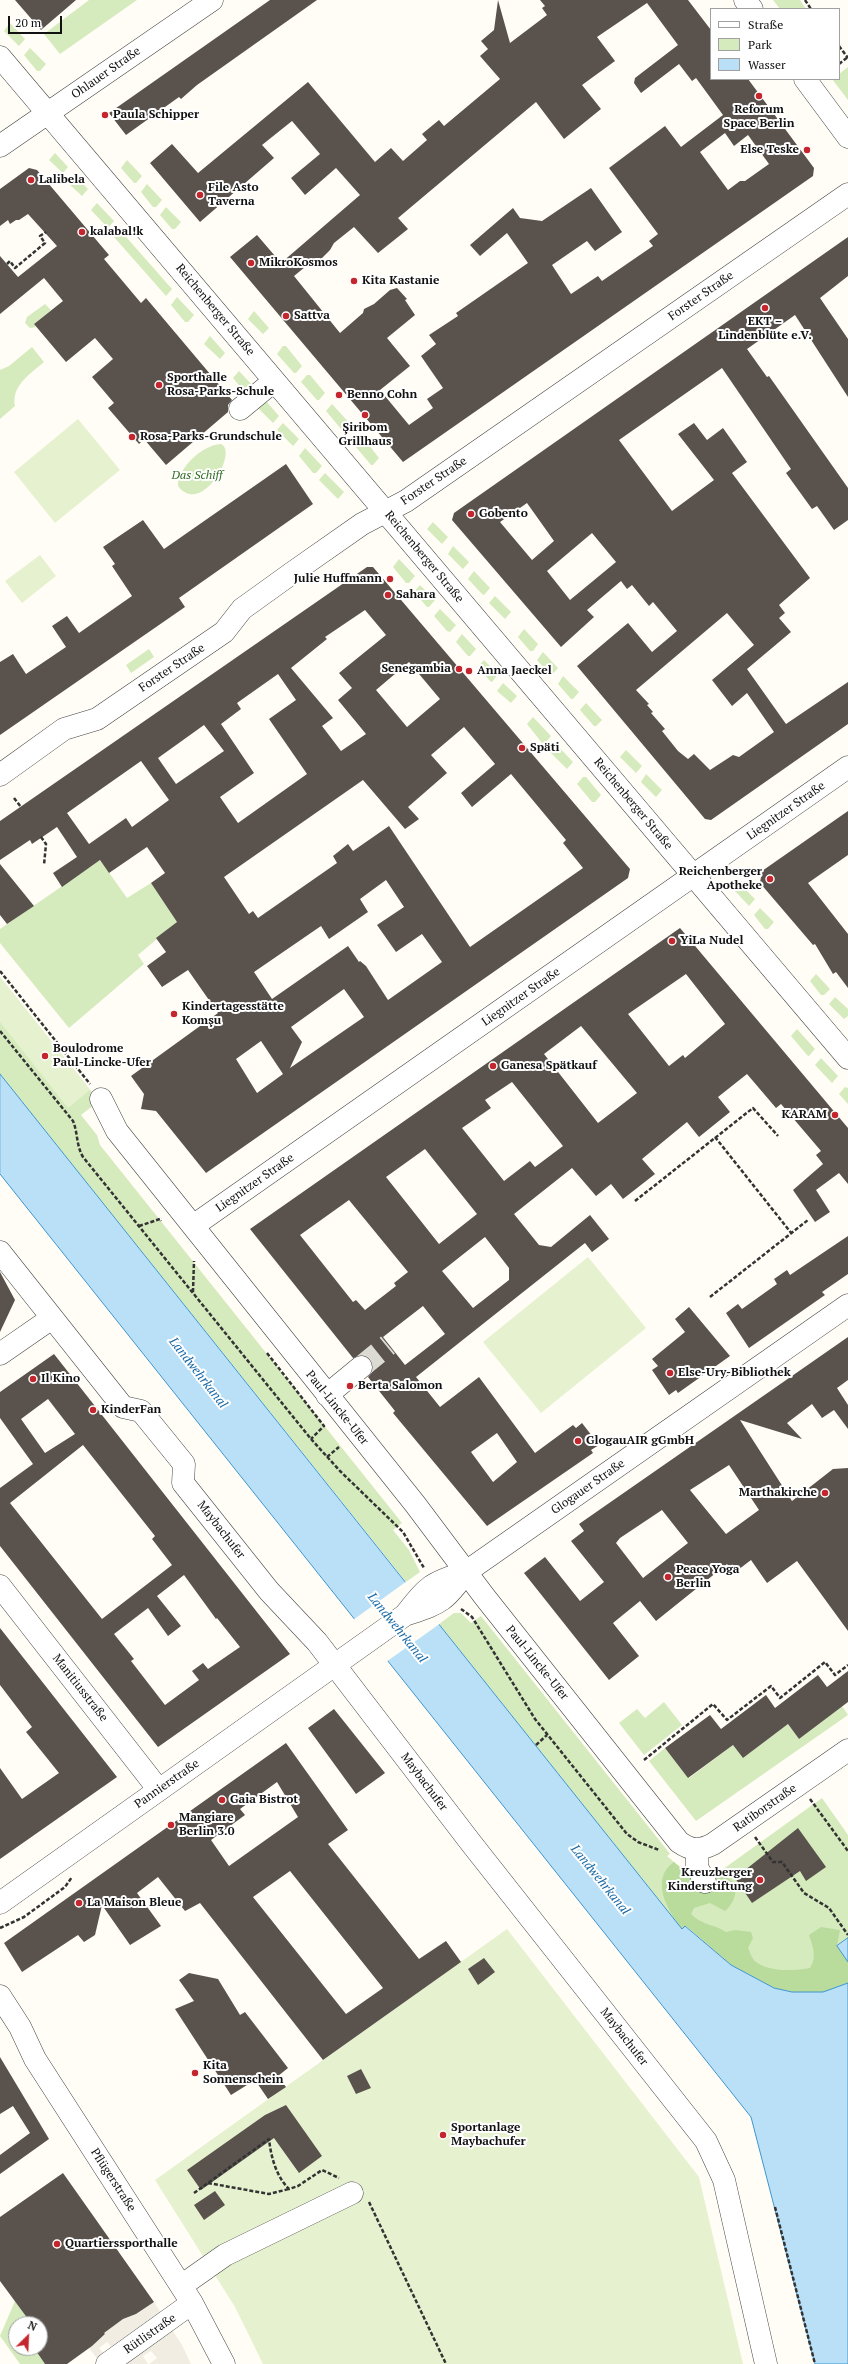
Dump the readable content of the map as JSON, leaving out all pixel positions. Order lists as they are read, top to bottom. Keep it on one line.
{"streets":{"street":["Ohlauer Straße","Forster Straße","Reichenberger Straße","Liegnitzer Straße","Paul-Lincke-Ufer","Glogauer Straße","Maybachufer","Manitiusstraße","Pannierstraße","Ratiborstraße","Pflügerstraße","Rütlistraße"]},"crossings":[["Ohlauer Straße","Reichenberger Straße"],["Forster Straße","Reichenberger Straße"],["Reichenberger Straße","Liegnitzer Straße"],["Liegnitzer Straße","Paul-Lincke-Ufer"],["Paul-Lincke-Ufer","Glogauer Straße"],["Paul-Lincke-Ufer","Ratiborstraße"],["Glogauer Straße","Pannierstraße"],["Maybachufer","Pannierstraße"],["Manitiusstraße","Pannierstraße"],["Pflügerstraße","Rütlistraße"]],"water":["Landwehrkanal"],"parks":["Das Schiff"],"places":["Reforum Space Berlin","Paula Schipper","Else Teske","Lalibela","File Asto Taverna","kalabal!k","MikroKosmos","Kita Kastanie","EKT – Lindenblüte e.V.","Sattva","Sporthalle Rosa-Parks-Schule","Benno Cohn","Şiribom Grillhaus","Rosa-Parks-Grundschule","Gobento","Julie Huffmann","Sahara","Senegambia","Anna Jaeckel","Späti","Reichenberger Apotheke","YiLa Nudel","Kindertagesstätte Komşu","Boulodrome Paul-Lincke-Ufer","Ganesa Spätkauf","KARAM","Else-Ury-Bibliothek","Il Kino","Berta Salomon","KinderFan","GlogauAIR gGmbH","Marthakirche","Peace Yoga Berlin","Gaia Bistrot","Mangiare Berlin 3.0","Kreuzberger Kinderstiftung","La Maison Bleue","Kita Sonnenschein","Sportanlage Maybachufer","Quartierssporthalle"],"legend":["Straße","Park","Wasser"],"scale_bar":"20 m","north":"top right"}
